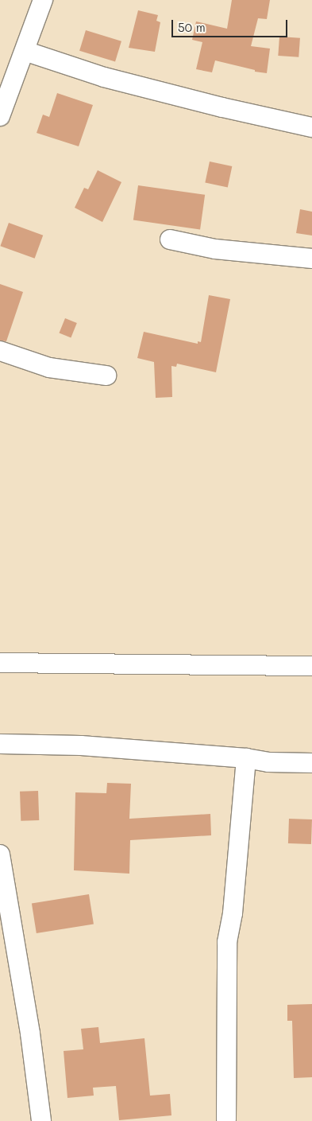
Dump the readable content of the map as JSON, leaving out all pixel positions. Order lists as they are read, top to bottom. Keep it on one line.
{"scale_bar":"50 m"}
